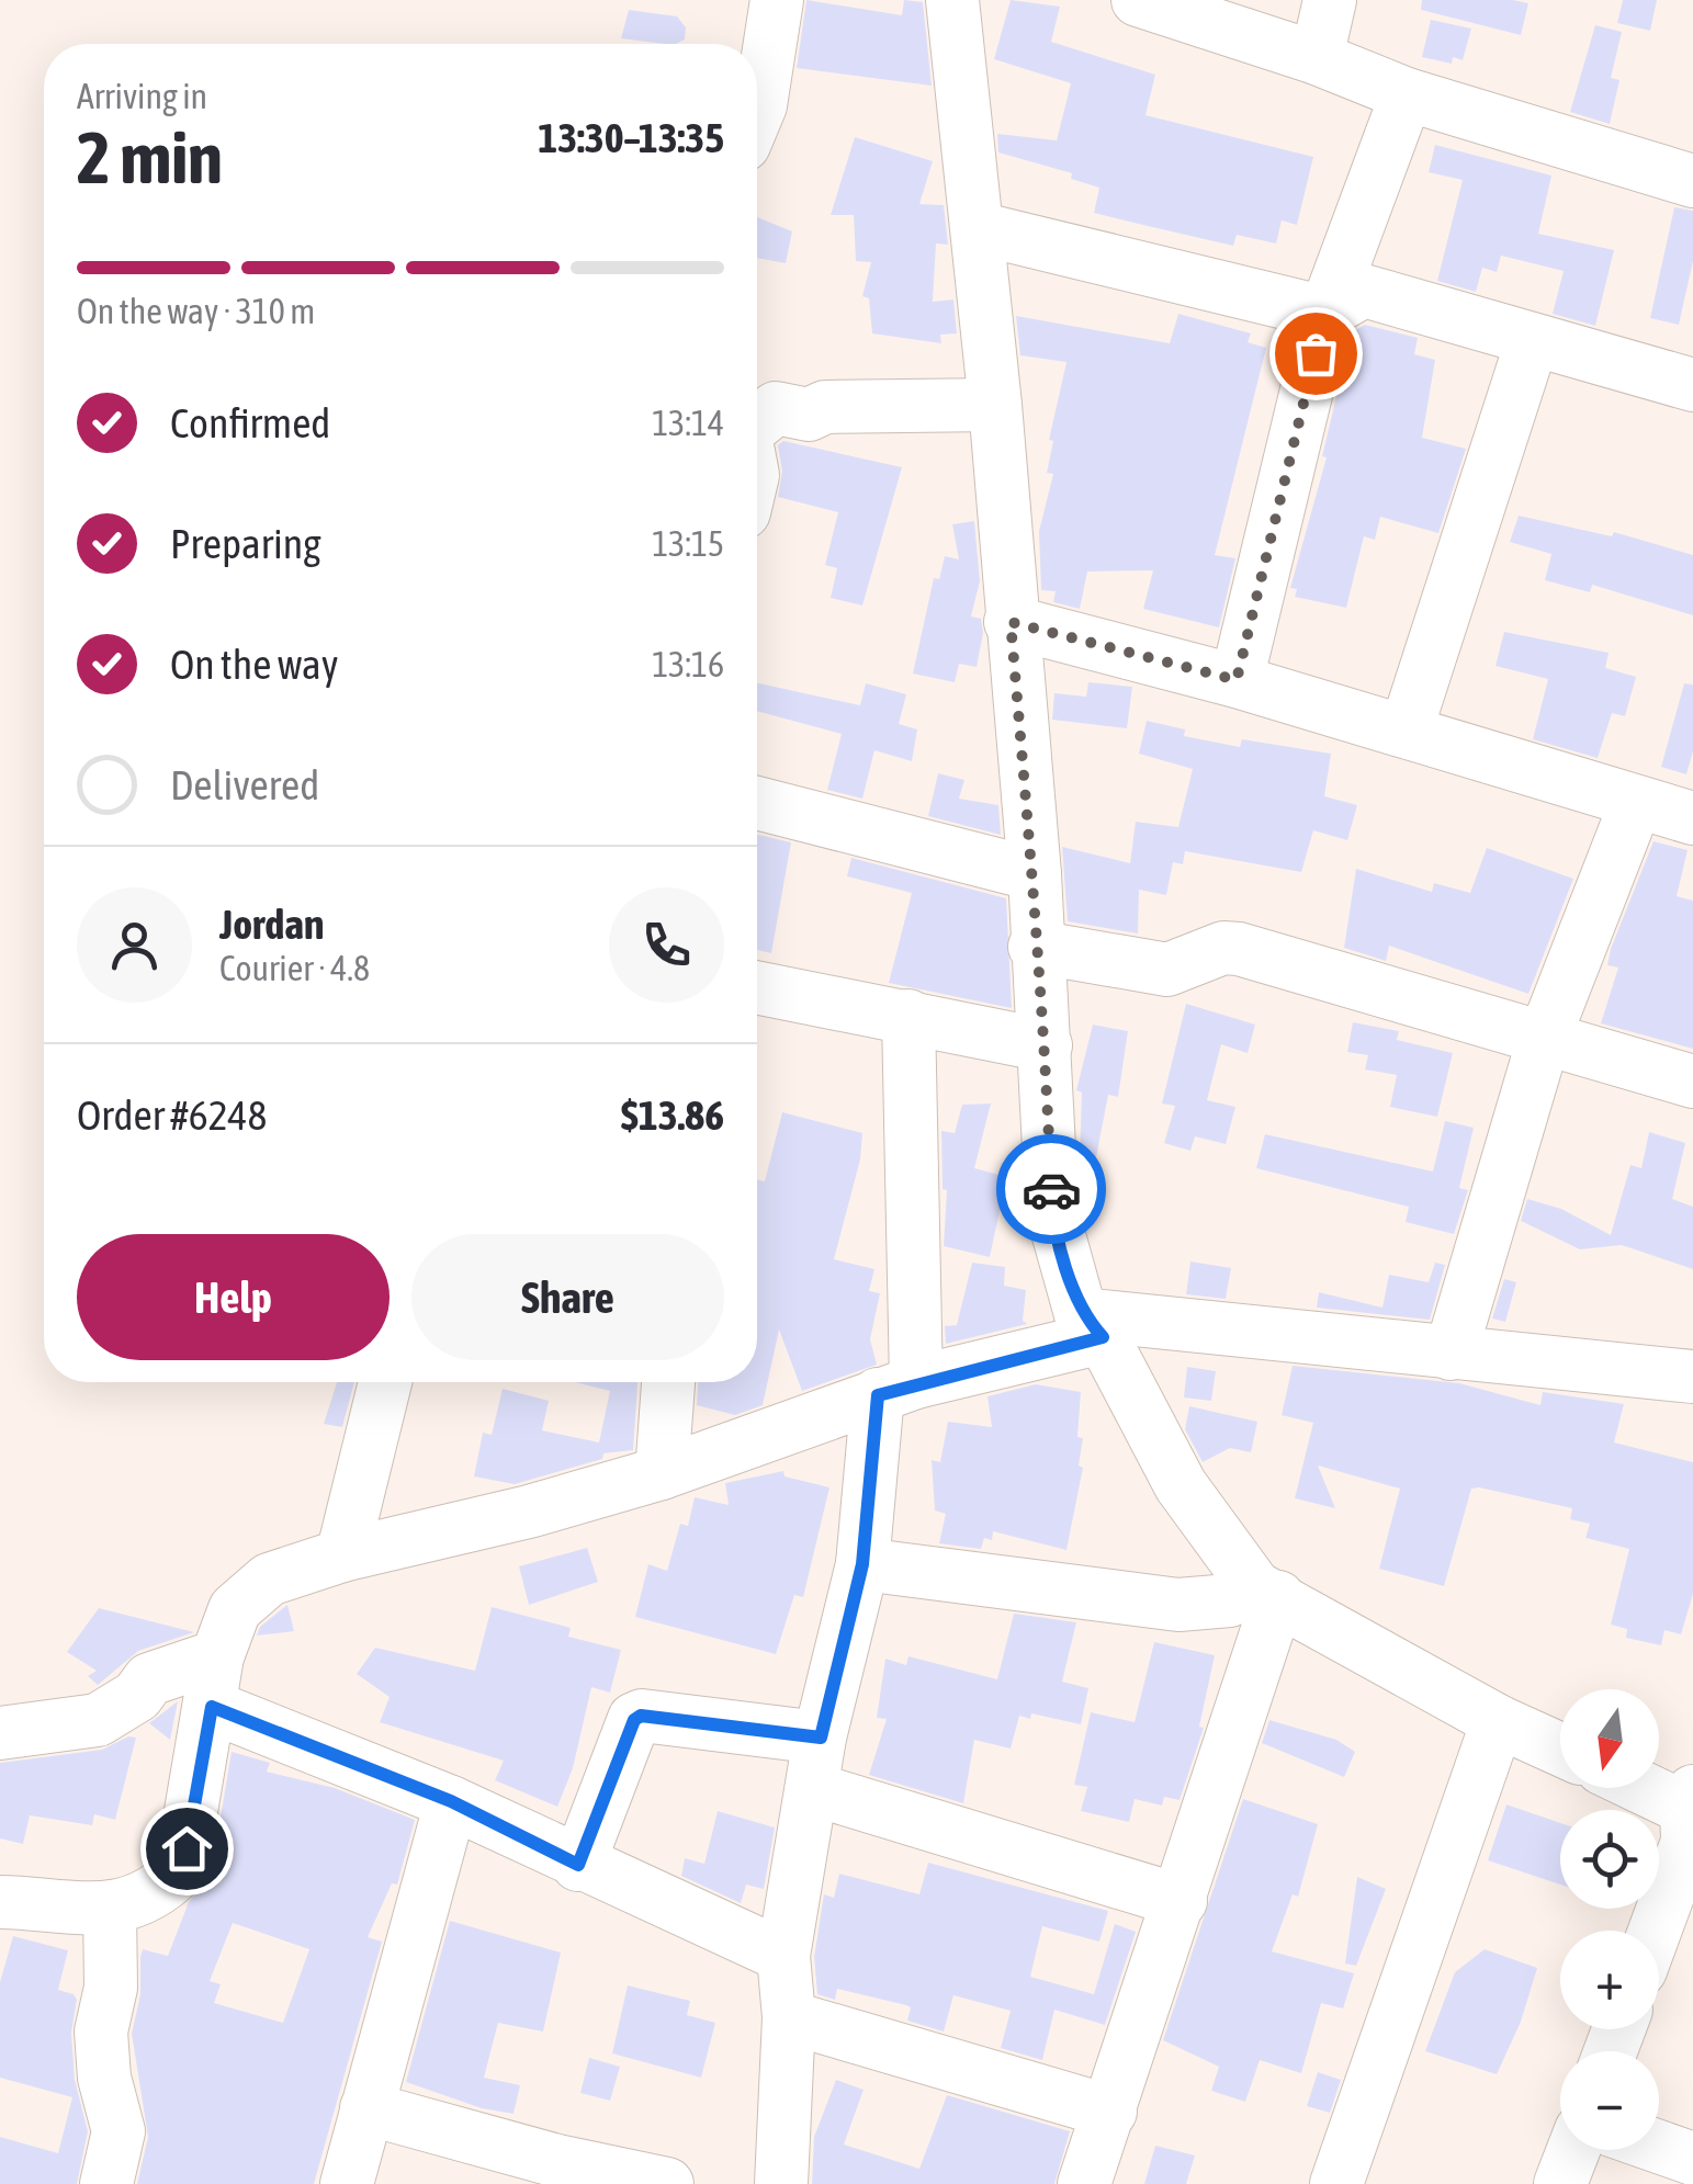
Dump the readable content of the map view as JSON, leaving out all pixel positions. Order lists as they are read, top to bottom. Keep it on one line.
{"north":"bottom","page":{"heading":["2 min","Arriving in","13:30–13:35"],"panel":["Jordan","Courier · 4.8","Order #6248","$13.86"],"bar":"On the way · 310 m","list":[["Confirmed","13:14"],["Preparing","13:15"],["On the way","13:16"],"Delivered"],"buttons":["Help","Share"],"map_buttons":["+","−"]}}
